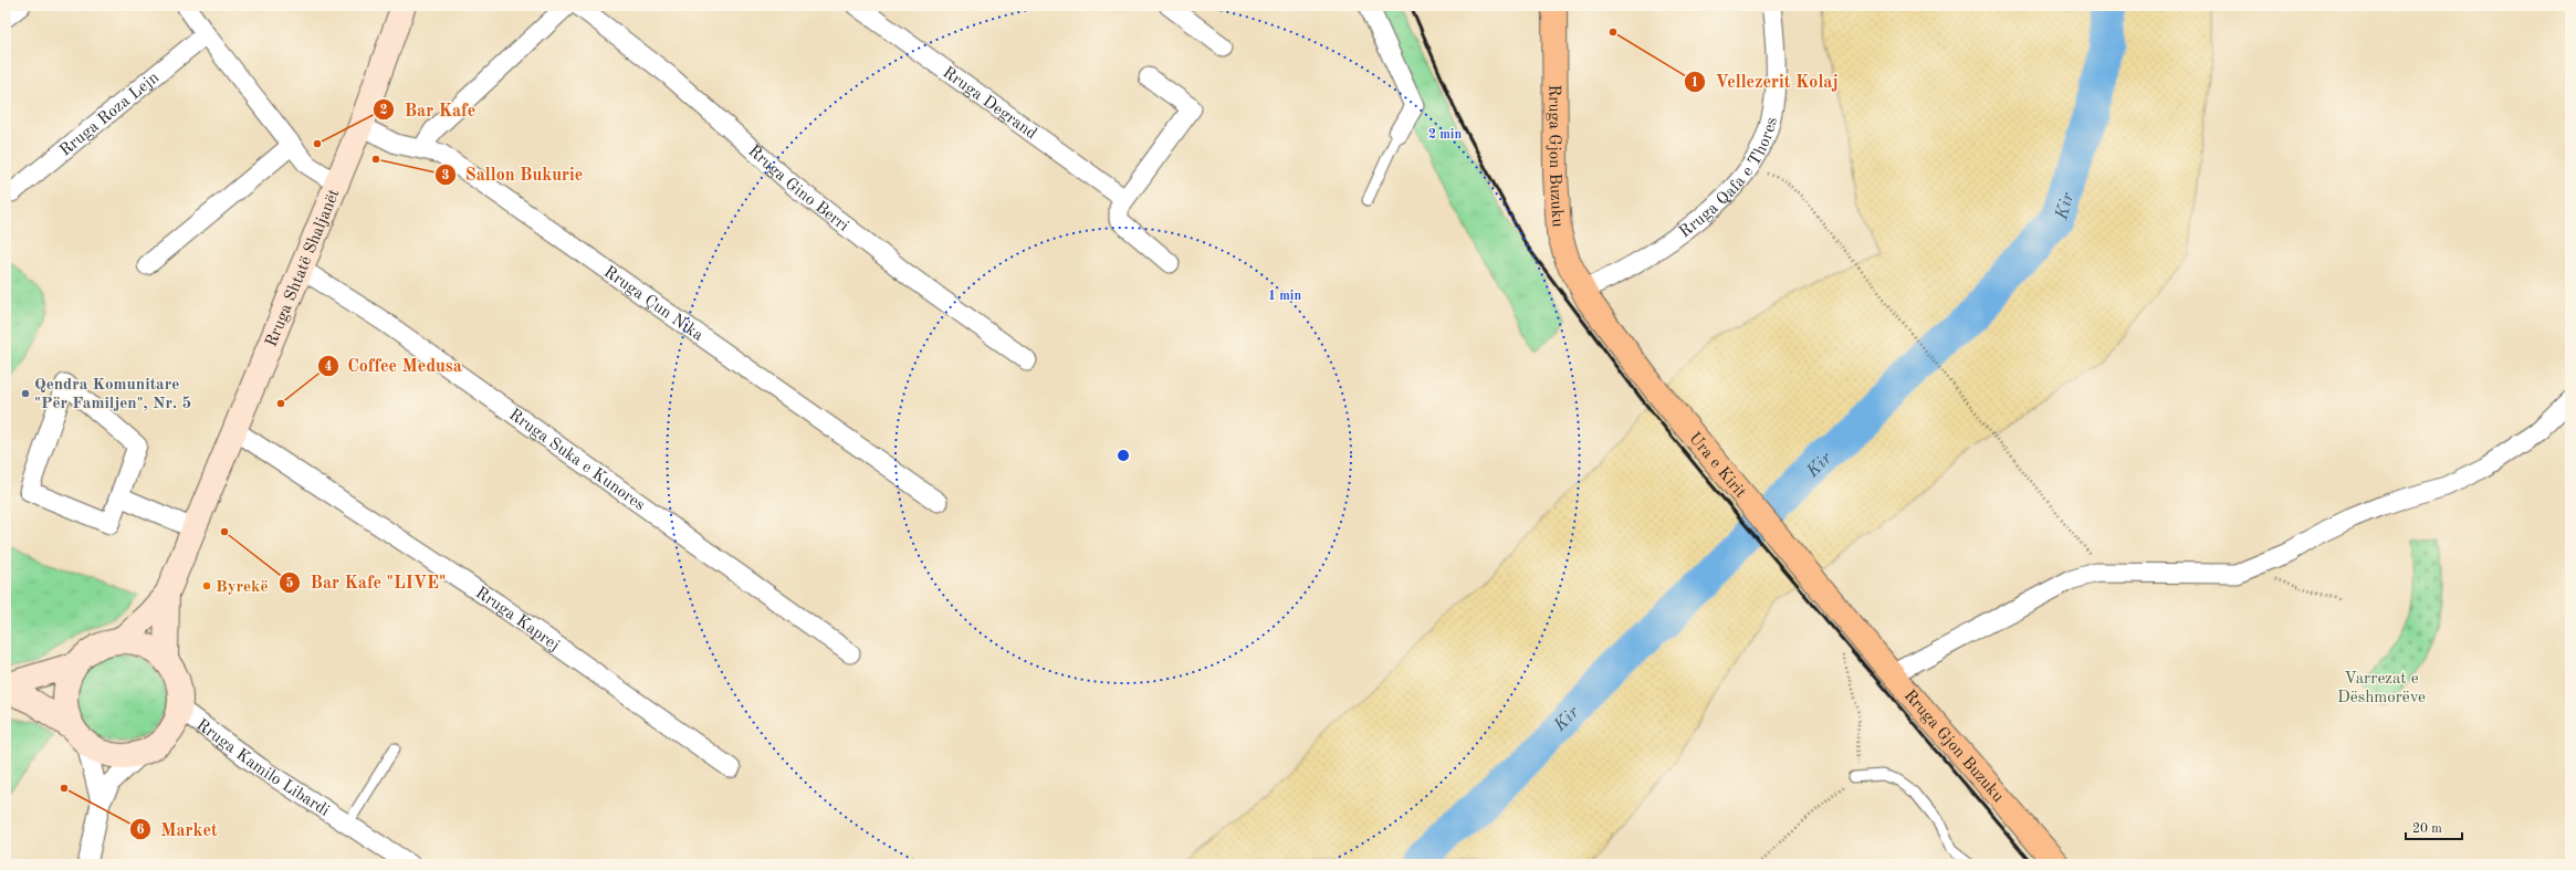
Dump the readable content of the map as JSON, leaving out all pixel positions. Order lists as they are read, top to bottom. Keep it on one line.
{"streets":{"main road":["Rruga Gjon Buzuku","Rruga Shtatë Shaljanët","Ura e Kirit"],"street":["Rruga Degrand","Rruga Roza Lejn","Rruga Qafa e Thores","Rruga Gino Berri","Rruga Çun Nika","Rruga Suka e Kunores","Rruga Kaprej","Rruga Kamilo Libardi"]},"crossings":[["Rruga Gjon Buzuku","Rruga Qafa e Thores"],["Rruga Gjon Buzuku","Ura e Kirit"],["Rruga Qafa e Thores","Ura e Kirit"],["Rruga Shtatë Shaljanët","Rruga Çun Nika"],["Rruga Shtatë Shaljanët","Rruga Suka e Kunores"],["Rruga Shtatë Shaljanët","Rruga Kaprej"],["Rruga Shtatë Shaljanët","Rruga Kamilo Libardi"]],"water":["Kir"],"parks":["Varrezat e Dëshmorëve"],"places":["Vellezerit Kolaj","Bar Kafe","Sallon Bukurie","Qendra Komunitare \"Për Familjen\", Nr. 5","Coffee Medusa","Bar Kafe \"LIVE\"","Byrekë","Market"],"scale_bar":"20 m","rings":["2 min","1 min"]}
